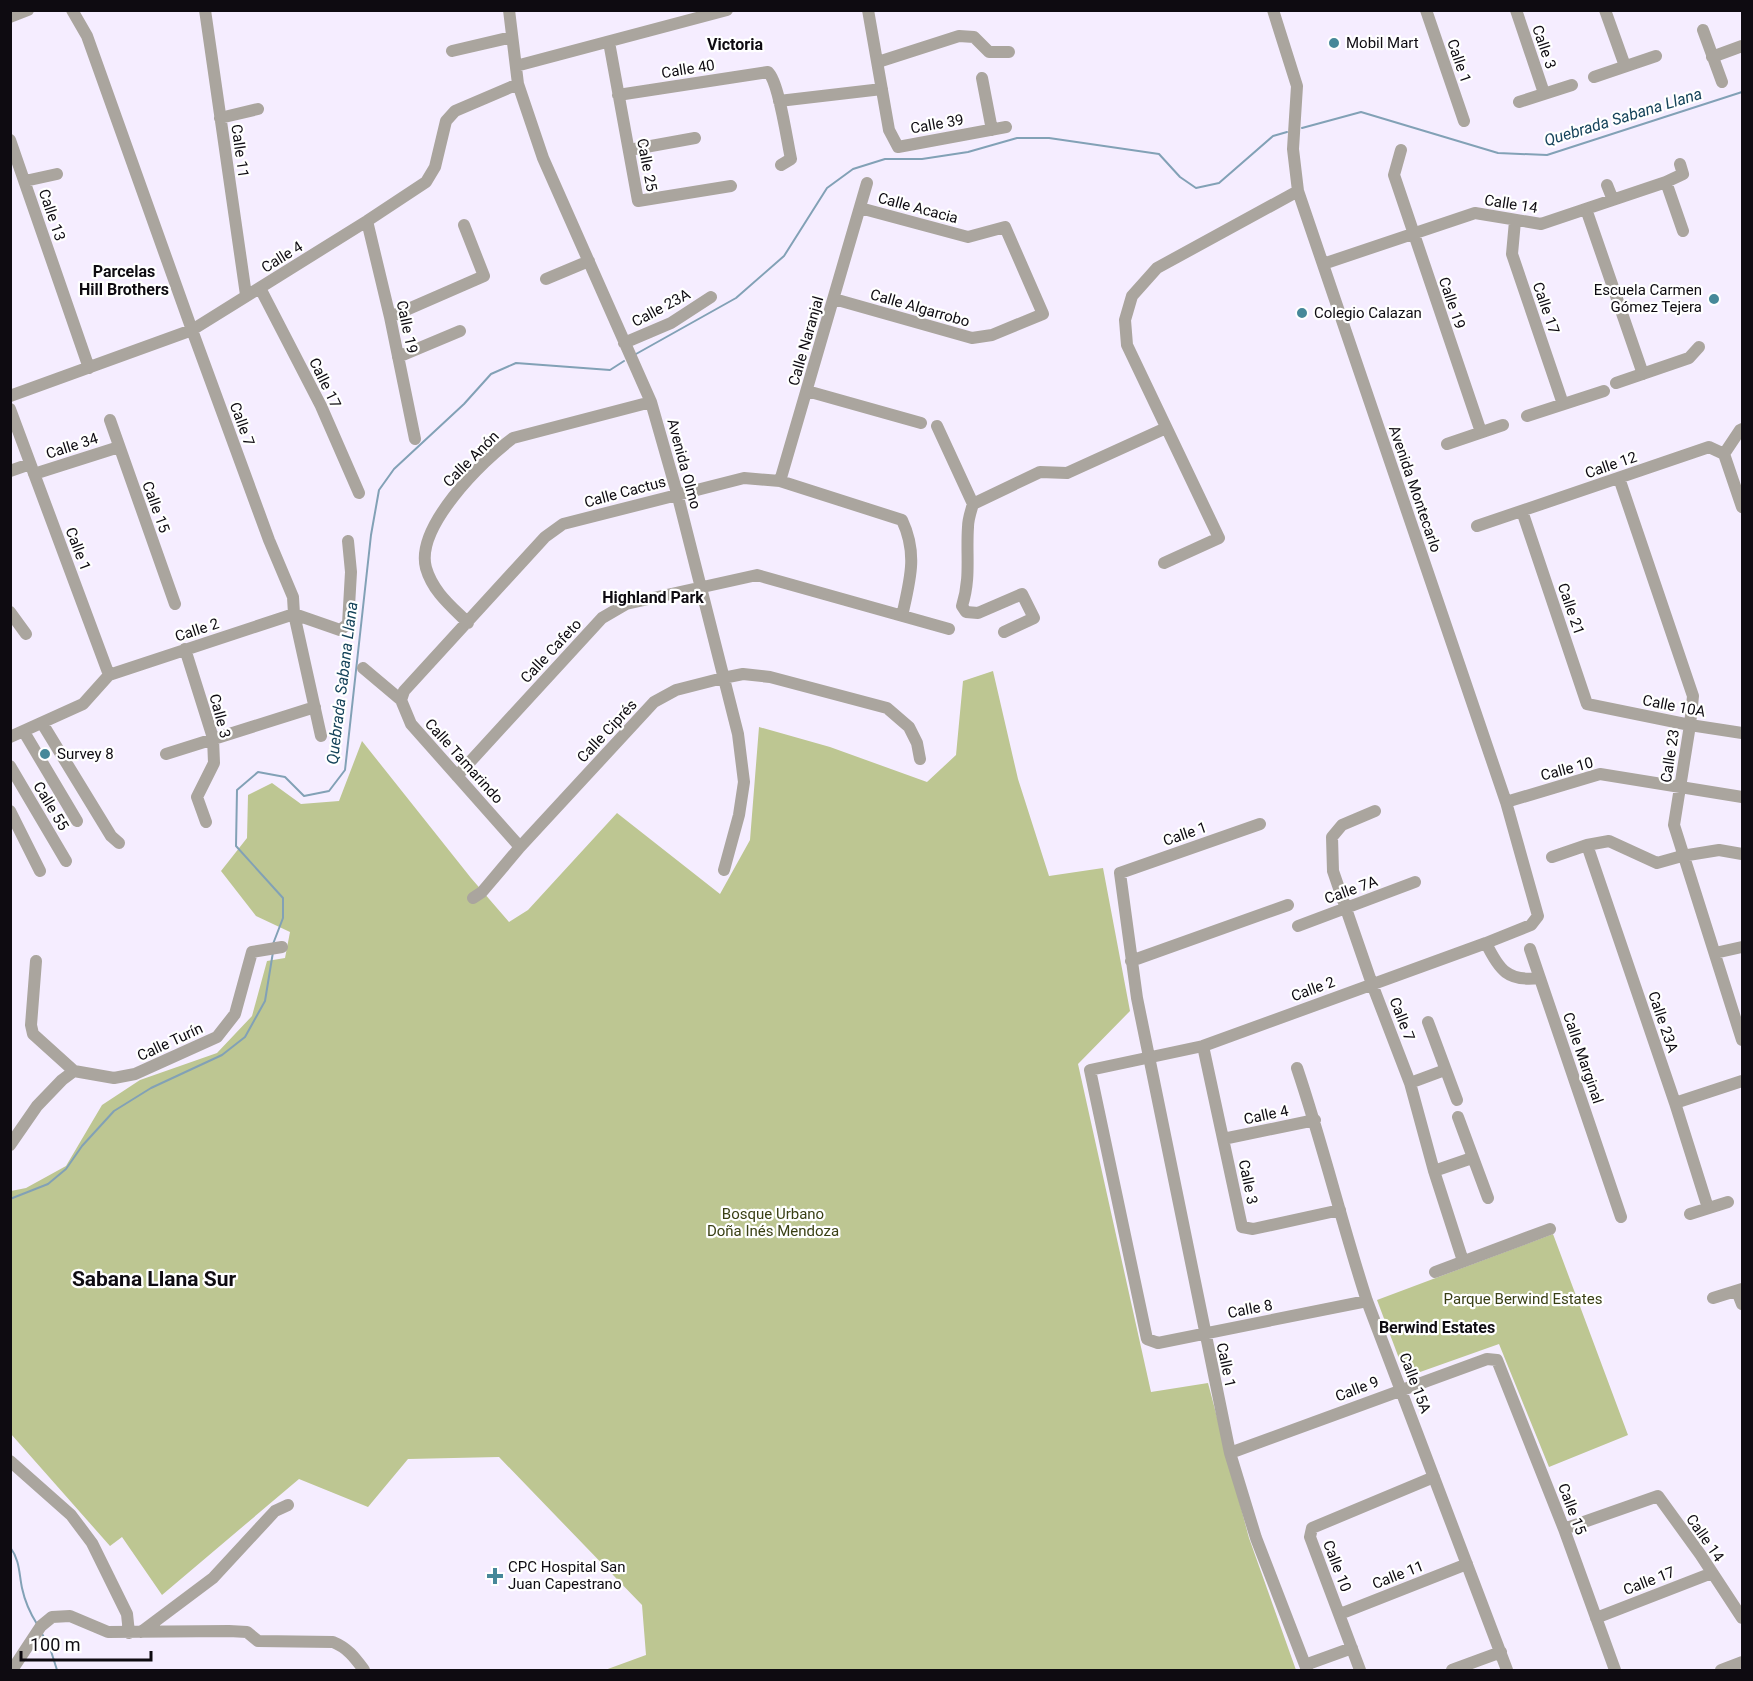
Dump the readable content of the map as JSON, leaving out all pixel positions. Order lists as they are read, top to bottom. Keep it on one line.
{"streets":{"street":["Calle 3","Calle 1","Calle 40","Calle 39","Calle 11","Calle 25","Calle 14","Calle Acacia","Calle 13","Calle 4","Calle 19","Calle 23A","Calle Algarrobo","Calle 17","Calle Naranjal","Calle 7","Calle 34","Calle Anón","Avenida Olmo","Calle 12","Avenida Montecarlo","Calle Cactus","Calle 15","Calle 21","Calle 2","Calle Cafeto","Calle 10A","Calle Ciprés","Calle 23","Calle Tamarindo","Calle 10","Calle 55","Calle 7A","Calle Turín","Calle Marginal","Calle 8","Calle 15A","Calle 9"]},"crossings":[["Calle 3","Calle 4"],["Calle 3","Calle 2"],["Calle 3","Calle 15A"],["Calle 1","Calle 34"],["Calle 1","Calle 2"],["Calle 1","Calle 8"],["Calle 1","Calle 9"],["Calle 40","Calle 25"],["Calle 11","Calle 4"],["Calle 11","Calle 10"],["Calle 11","Calle 15A"],["Calle 14","Calle 19"],["Calle 14","Calle 17"],["Calle 14","Avenida Montecarlo"],["Calle 14","Calle 15"],["Calle Acacia","Calle Algarrobo"],["Calle Acacia","Calle Naranjal"],["Calle 13","Calle 4"],["Calle 4","Calle 19"],["Calle 4","Calle 17"],["Calle 4","Calle 7"],["Calle 4","Avenida Olmo"],["Calle 4","Calle 15A"],["Calle 23A","Avenida Olmo"],["Calle Algarrobo","Calle Naranjal"],["Calle 17","Calle 15"],["Calle Naranjal","Calle Cactus"],["Calle 7","Calle 2"],["Calle 7","Calle 7A"],["Calle 34","Calle 15"],["Calle Anón","Avenida Olmo"],["Calle Anón","Calle Cactus"],["Avenida Olmo","Calle Cactus"],["Avenida Olmo","Calle Cafeto"],["Avenida Olmo","Calle Ciprés"],["Calle 12","Calle 21"],["Calle 12","Calle 23"],["Avenida Montecarlo","Calle 2"],["Avenida Montecarlo","Calle 10"],["Calle Cactus","Calle Cafeto"],["Calle Cactus","Calle Tamarindo"],["Calle 15","Calle 9"],["Calle 21","Calle 10A"],["Calle 2","Calle 8"],["Calle Cafeto","Calle Tamarindo"],["Calle 10A","Calle 23"],["Calle Ciprés","Calle Tamarindo"],["Calle 23","Calle 10"],["Calle 10","Calle 15A"],["Calle 8","Calle 15A"],["Calle 15A","Calle 9"]],"districts":["Victoria","Parcelas Hill Brothers","Highland Park","Sabana Llana Sur","Berwind Estates"],"water":["Quebrada Sabana Llana"],"parks":["Bosque Urbano Doña Inés Mendoza","Parque Berwind Estates"],"places":{"other":["Mobil Mart","Escuela Carmen Gómez Tejera","Colegio Calazan","Survey 8"],"health":["CPC Hospital San Juan Capestrano"]},"scale_bar":"100 m"}
